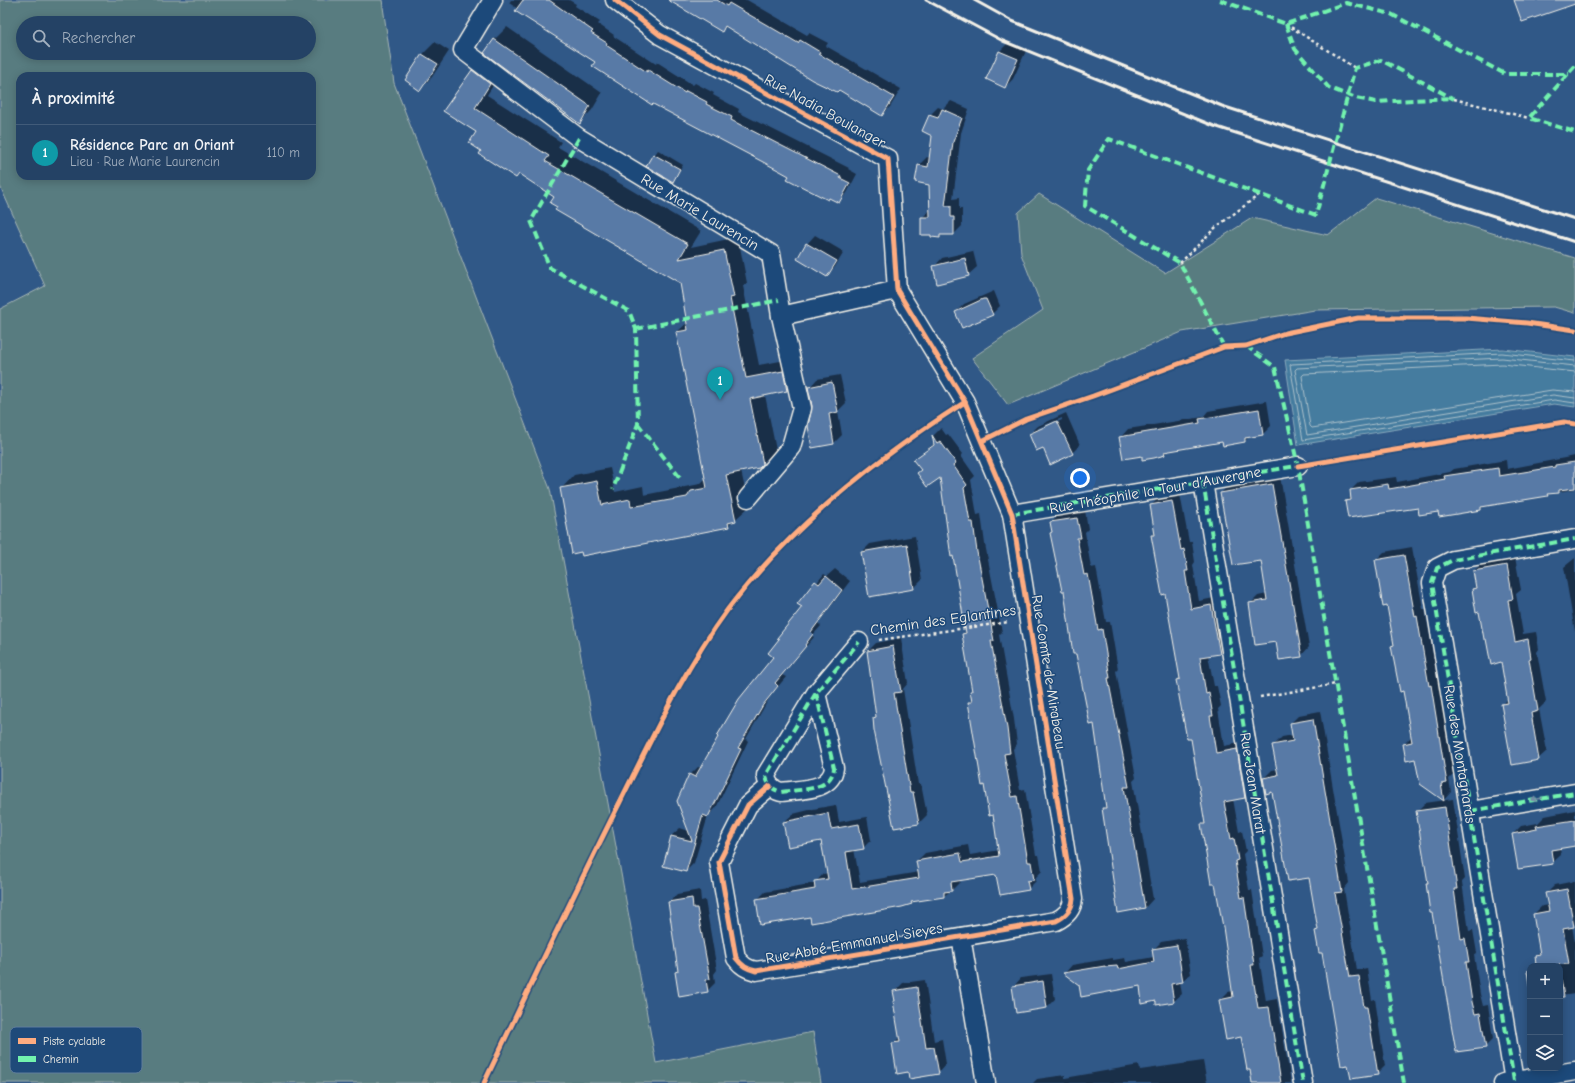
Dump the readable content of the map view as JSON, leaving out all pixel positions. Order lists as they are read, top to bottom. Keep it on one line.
{"streets":{"street":["Rue Nadia Boulanger","Rue Marie Laurencin","Rue Théophile la Tour d'Auvergne","Rue Comte de Mirabeau","Rue des Montagnards","Rue Jean Marat","Rue Abbé Emmanuel Sieyes"],"path":["Chemin des Eglantines"]},"crossings":[["Rue Nadia Boulanger","Rue Comte de Mirabeau"],["Rue Théophile la Tour d'Auvergne","Rue Comte de Mirabeau"],["Rue Théophile la Tour d'Auvergne","Rue Jean Marat"],["Chemin des Eglantines","Rue Comte de Mirabeau"],["Rue Comte de Mirabeau","Rue Abbé Emmanuel Sieyes"]],"legend":["Piste cyclable","Chemin"],"page":{"search":"Rechercher","heading":"À proximité","list":[{"mark":"1","name":"Résidence Parc an Oriant","note":"Lieu · Rue Marie Laurencin","value":"110 m"}],"pins":"1","map_buttons":["+","−"]}}
